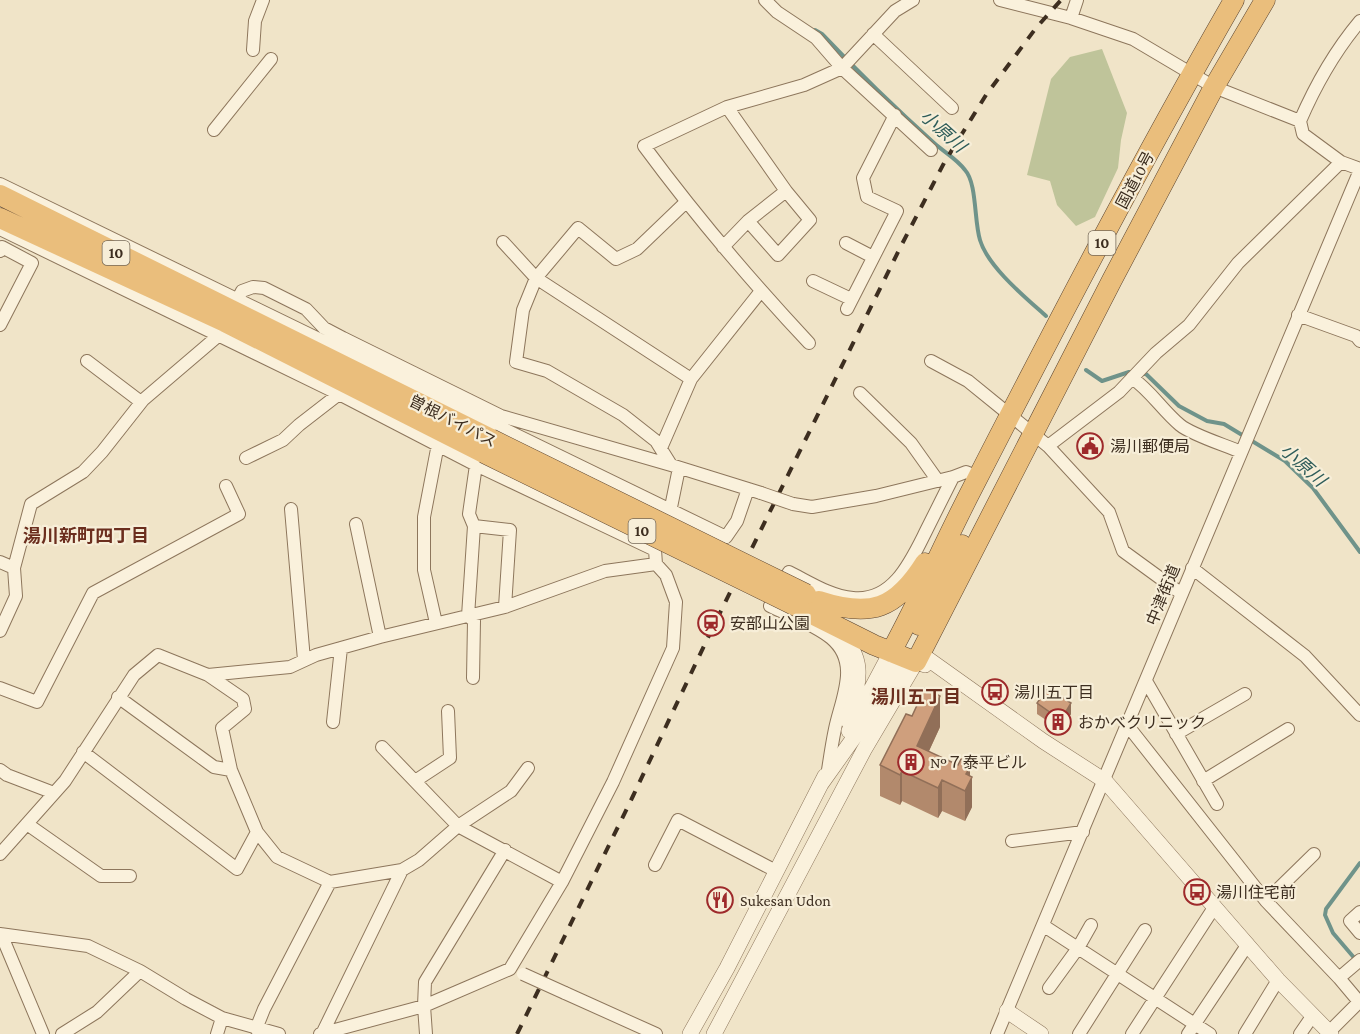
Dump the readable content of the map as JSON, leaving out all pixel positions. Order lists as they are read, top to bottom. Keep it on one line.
{"streets":{"highway":["国道10号","10","曽根バイパス"],"street":["中津街道"]},"crossings":[["国道10号","10"],["国道10号","曽根バイパス"],["10","曽根バイパス"]],"districts":["湯川新町四丁目","湯川五丁目"],"water":["小原川"],"places":{"public building":["湯川郵便局"],"station":["安部山公園"],"bus stop":["湯川五丁目","湯川住宅前"],"building":["おかべクリニック","№７泰平ビル"],"restaurant":["Sukesan Udon"]}}
